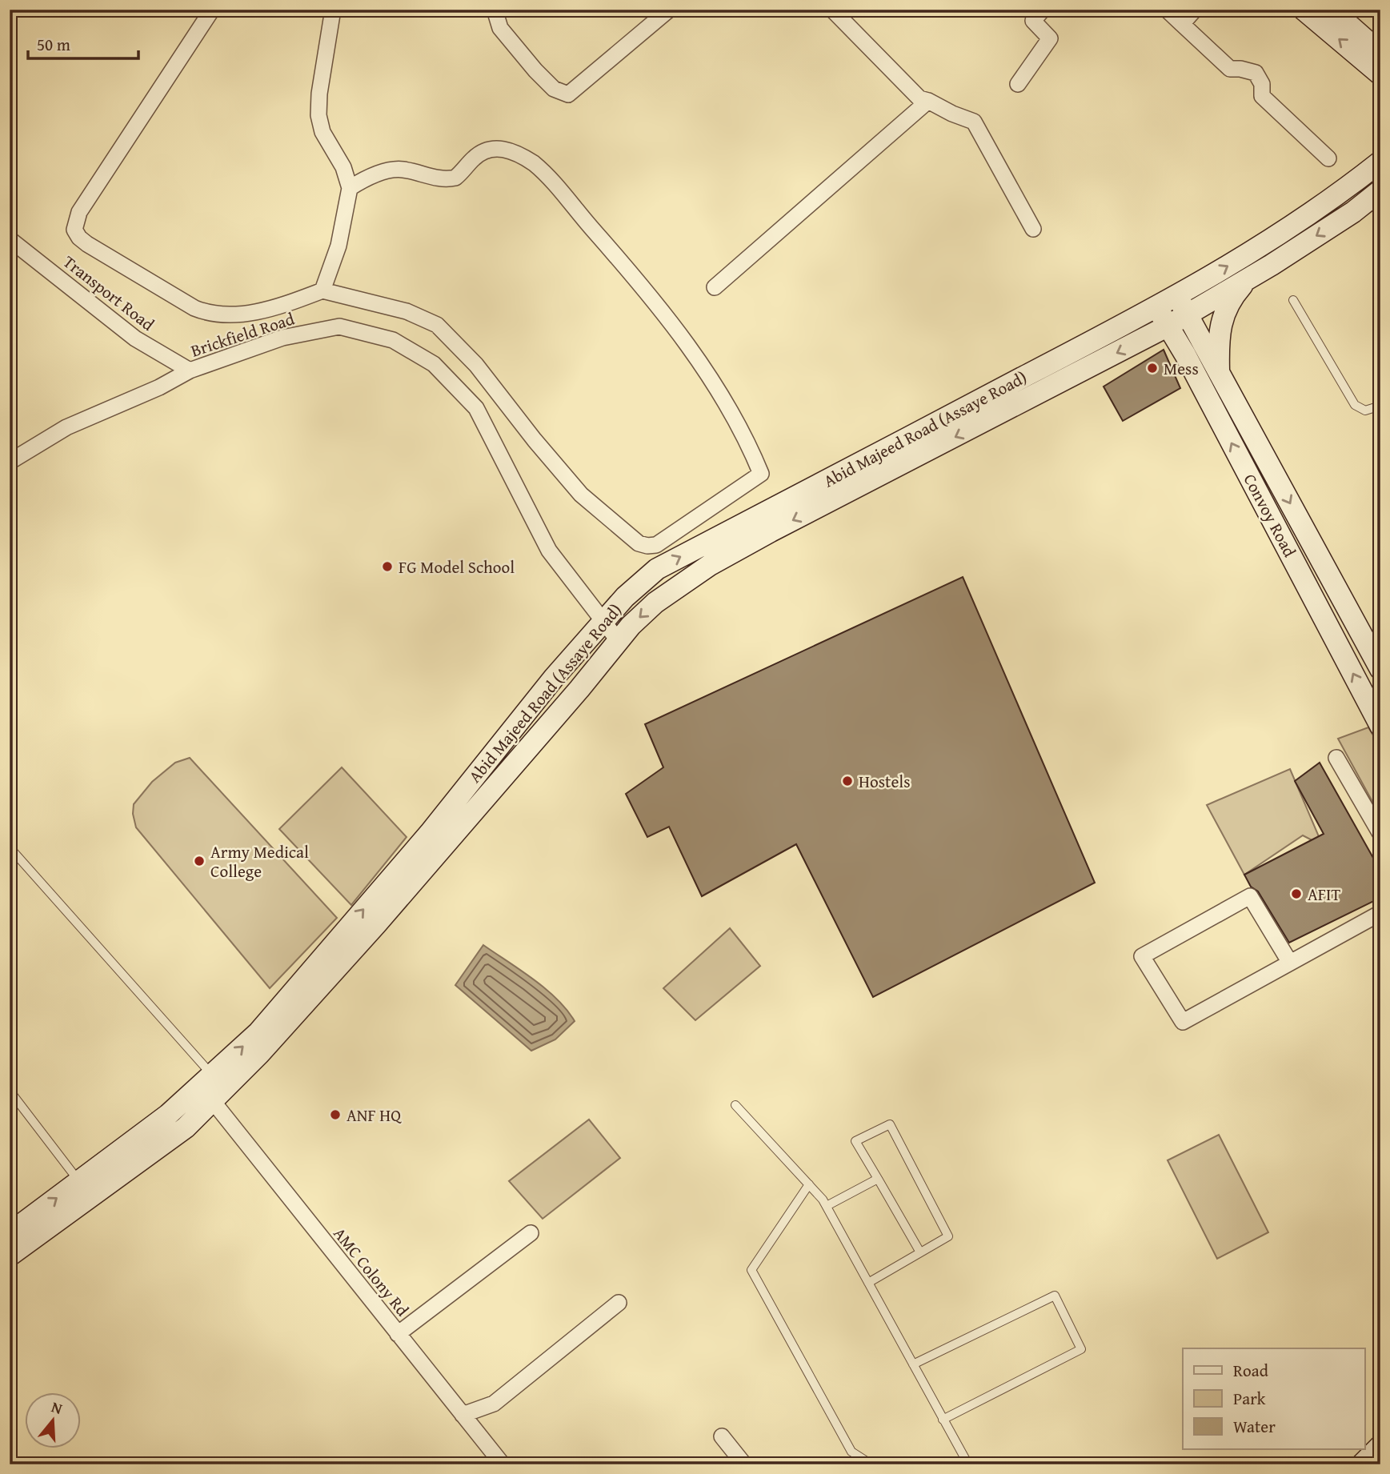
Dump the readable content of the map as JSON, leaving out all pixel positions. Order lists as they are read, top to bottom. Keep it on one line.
{"streets":{"main road":["Abid Majeed Road (Assaye Road)","Convoy Road"],"street":["Transport Road","Brickfield Road","AMC Colony Rd"]},"crossings":[["Transport Road","Brickfield Road"],["Brickfield Road","Abid Majeed Road (Assaye Road)"],["Abid Majeed Road (Assaye Road)","Convoy Road"],["Abid Majeed Road (Assaye Road)","AMC Colony Rd"]],"places":["Mess","FG Model School","Hostels","Army Medical College","AFIT","ANF HQ"],"legend":["Road","Park","Water"],"scale_bar":"50 m","north":"top"}
